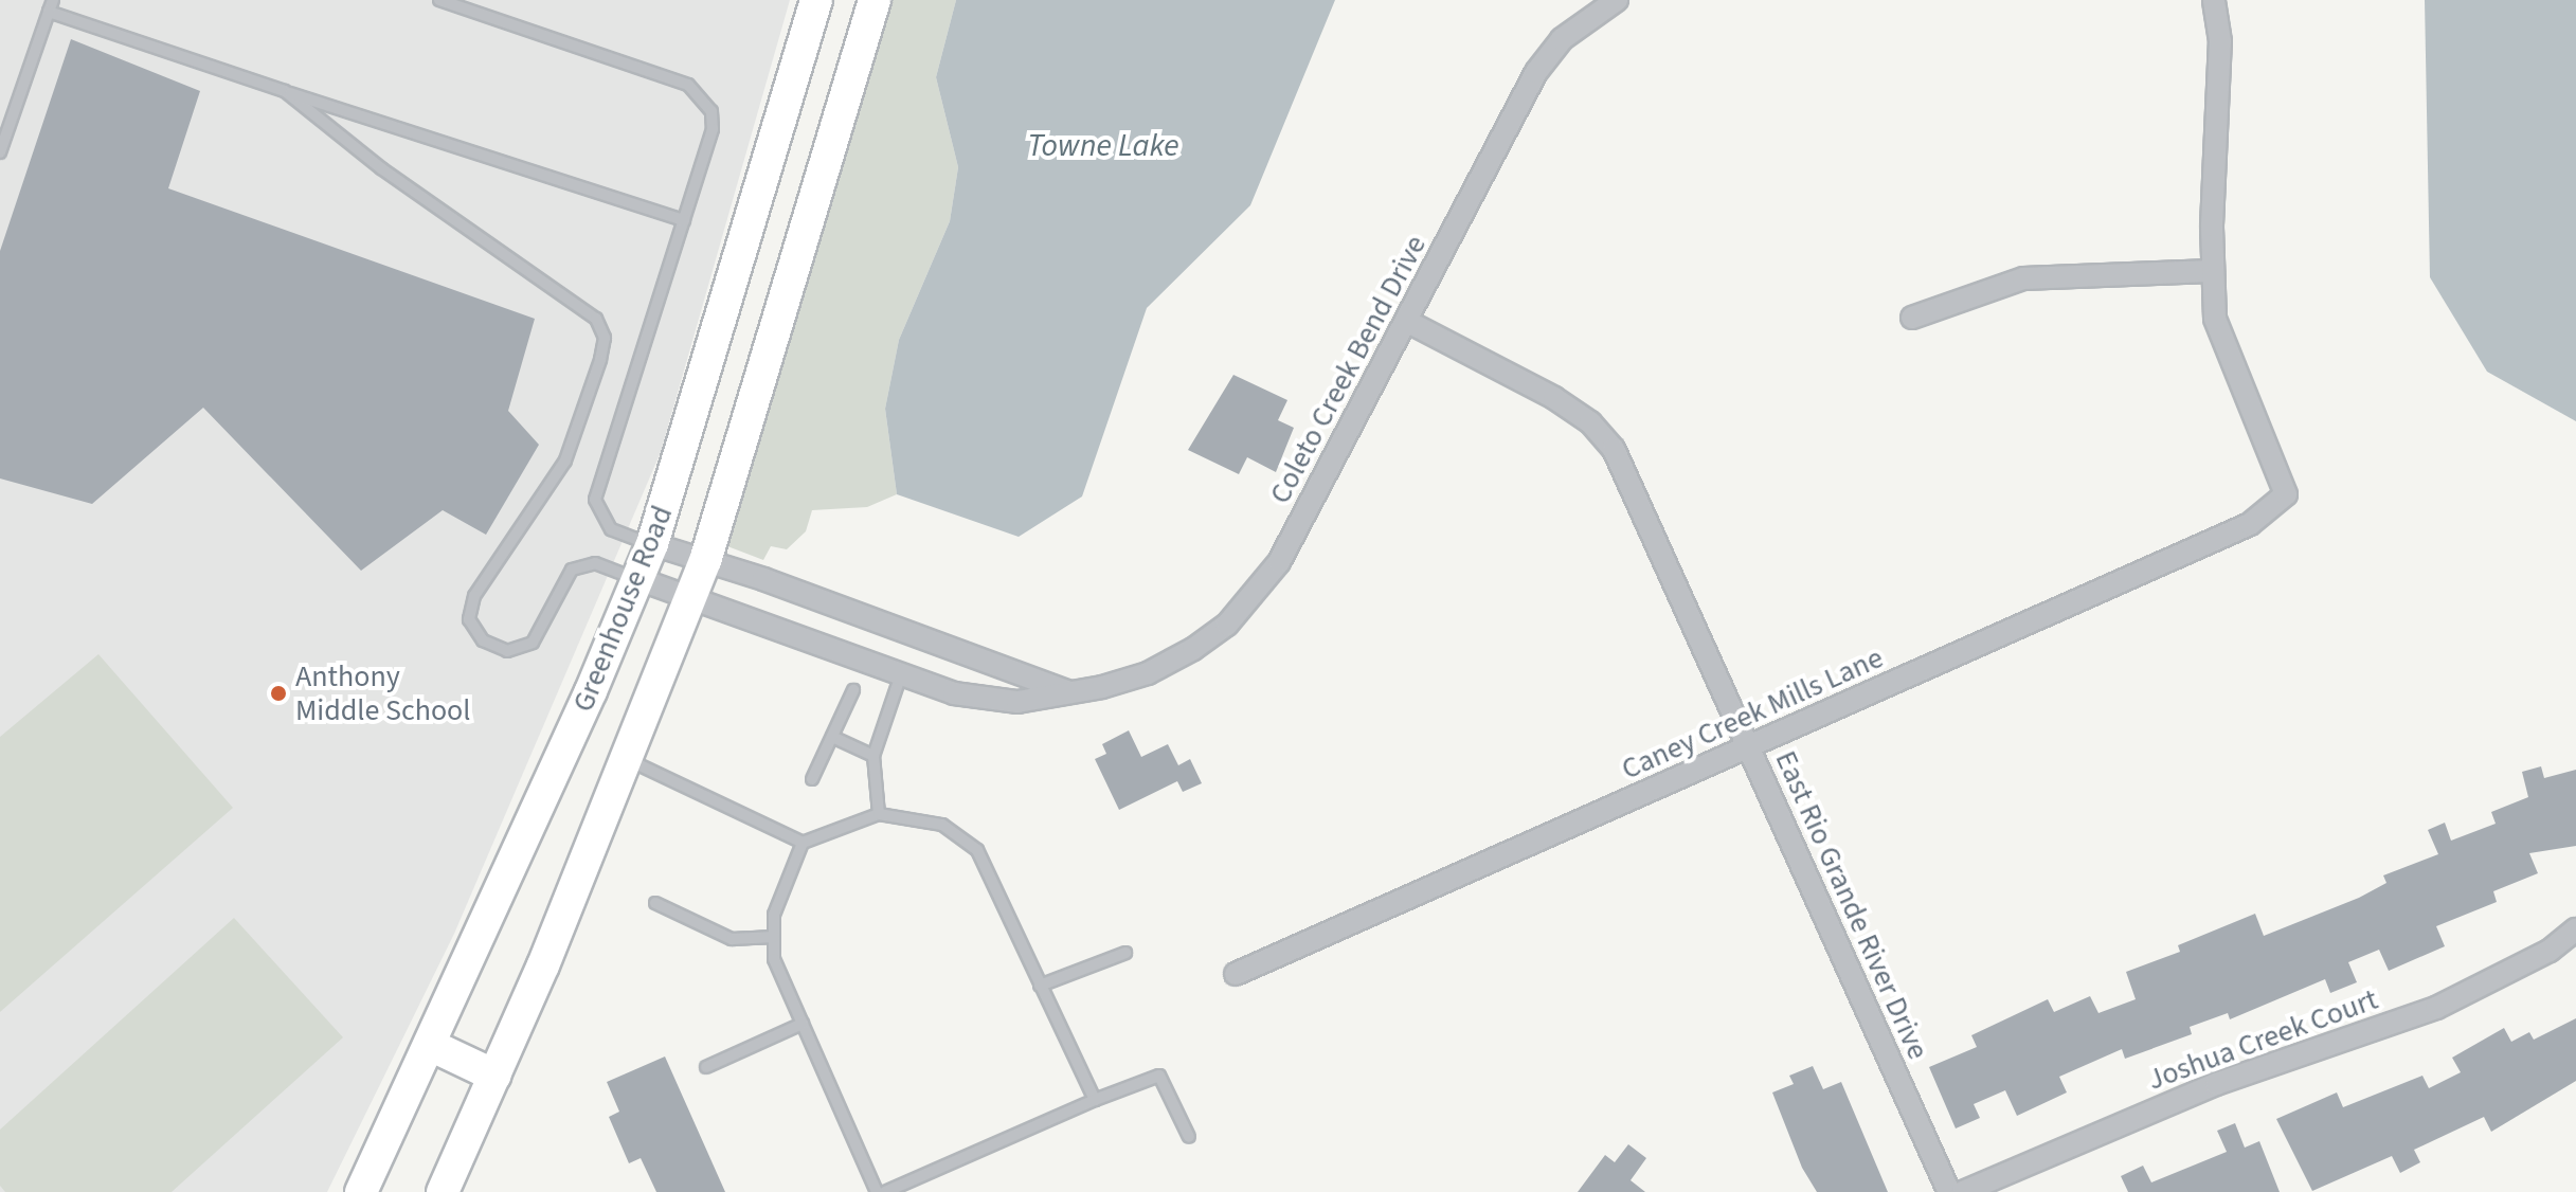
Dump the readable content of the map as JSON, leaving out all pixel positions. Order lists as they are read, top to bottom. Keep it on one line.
{"streets":{"main road":["Greenhouse Road"],"street":["Coleto Creek Bend Drive","Caney Creek Mills Lane","East Rio Grande River Drive","Joshua Creek Court"]},"crossings":[["Coleto Creek Bend Drive","Greenhouse Road"],["Coleto Creek Bend Drive","East Rio Grande River Drive"],["Caney Creek Mills Lane","East Rio Grande River Drive"]],"water":["Towne Lake"],"places":["Anthony Middle School"]}
